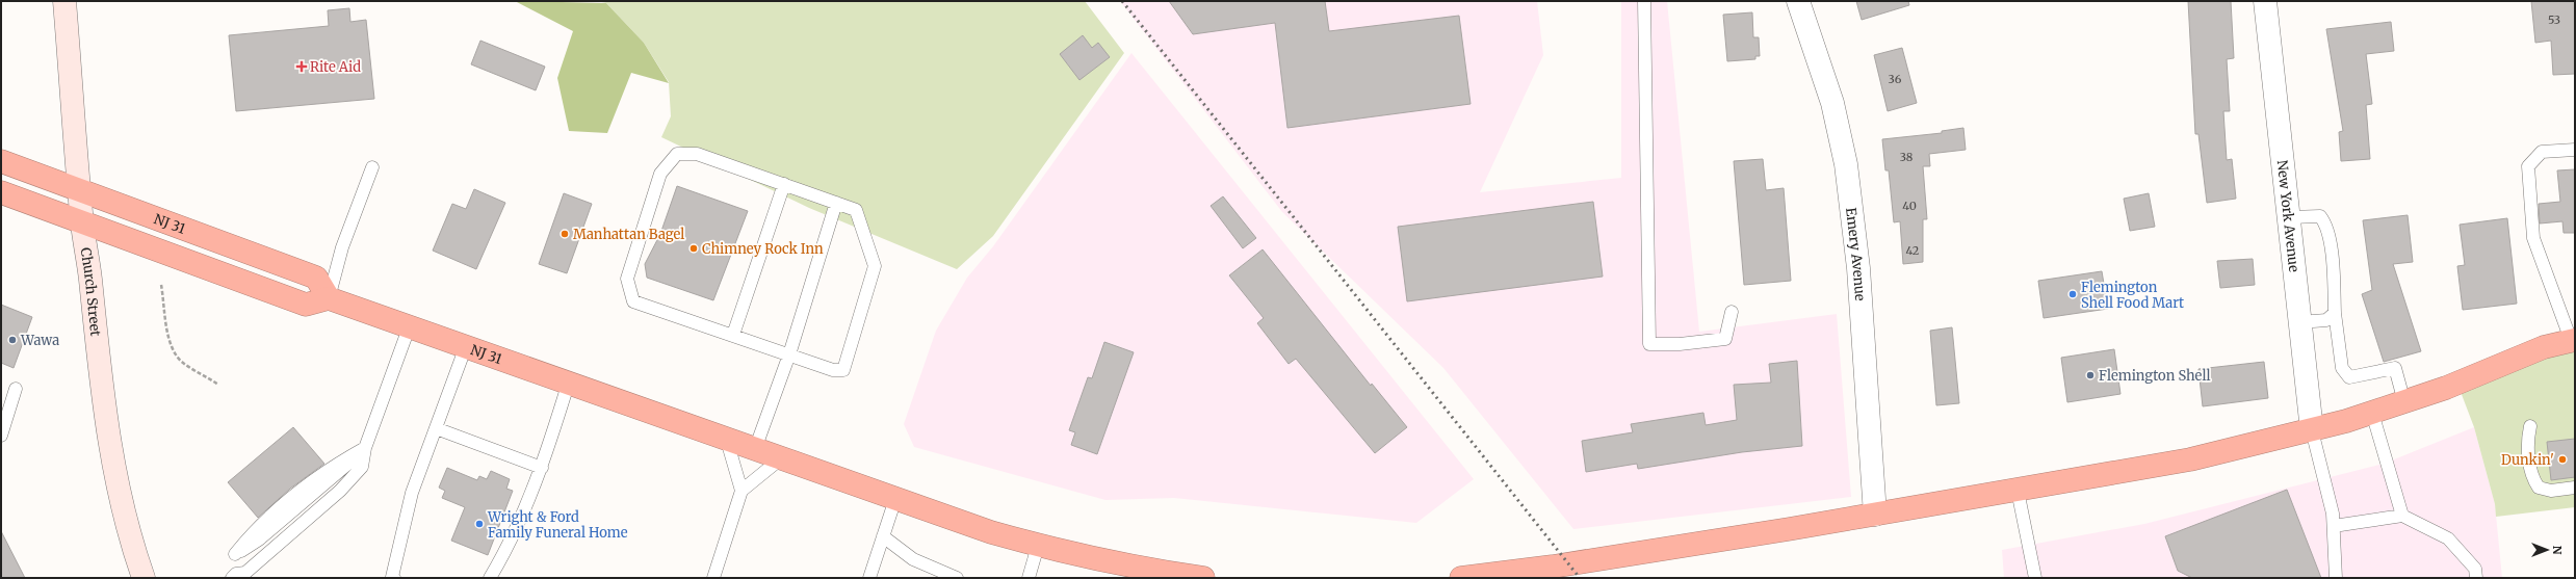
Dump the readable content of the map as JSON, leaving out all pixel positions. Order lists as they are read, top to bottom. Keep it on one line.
{"streets":{"highway":["NJ 31"],"street":["New York Avenue","Emery Avenue","Church Street"]},"crossings":[["NJ 31","Church Street"]],"places":{"health":["Rite Aid"],"other":["Manhattan Bagel","Chimney Rock Inn","Flemington Shell Food Mart","Wawa","Flemington Shell","Dunkin'","Wright & Ford Family Funeral Home"]},"house_numbers":["53","36","38","40","42"],"north":"right"}
